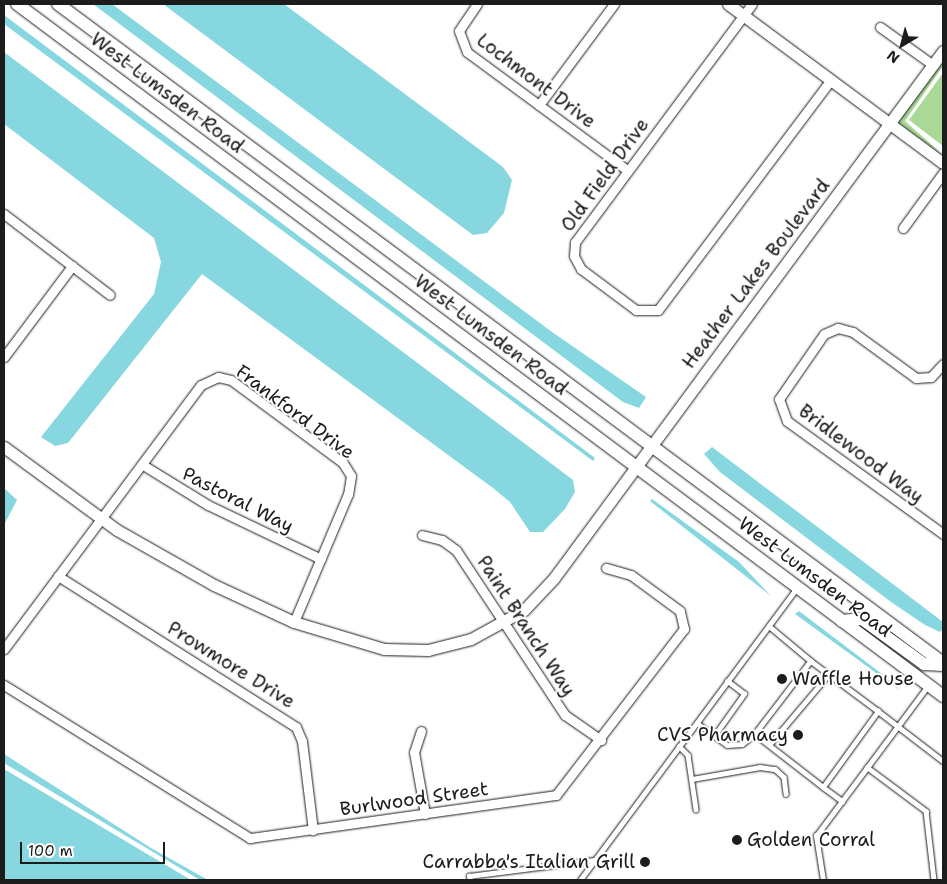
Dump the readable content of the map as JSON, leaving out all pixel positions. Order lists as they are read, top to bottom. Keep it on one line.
{"streets":{"main road":["West Lumsden Road"],"street":["Lochmont Drive","Old Field Drive","Heather Lakes Boulevard","Frankford Drive","Bridlewood Way","Pastoral Way","Paint Branch Way","Prowmore Drive","Burlwood Street"]},"crossings":[["Lochmont Drive","Old Field Drive"],["West Lumsden Road","Heather Lakes Boulevard"],["Heather Lakes Boulevard","Frankford Drive"],["Heather Lakes Boulevard","Paint Branch Way"],["Frankford Drive","Pastoral Way"],["Paint Branch Way","Burlwood Street"],["Prowmore Drive","Burlwood Street"]],"places":["Waffle House","CVS Pharmacy","Golden Corral","Carrabba's Italian Grill"],"scale_bar":"100 m","north":"bottom left"}
